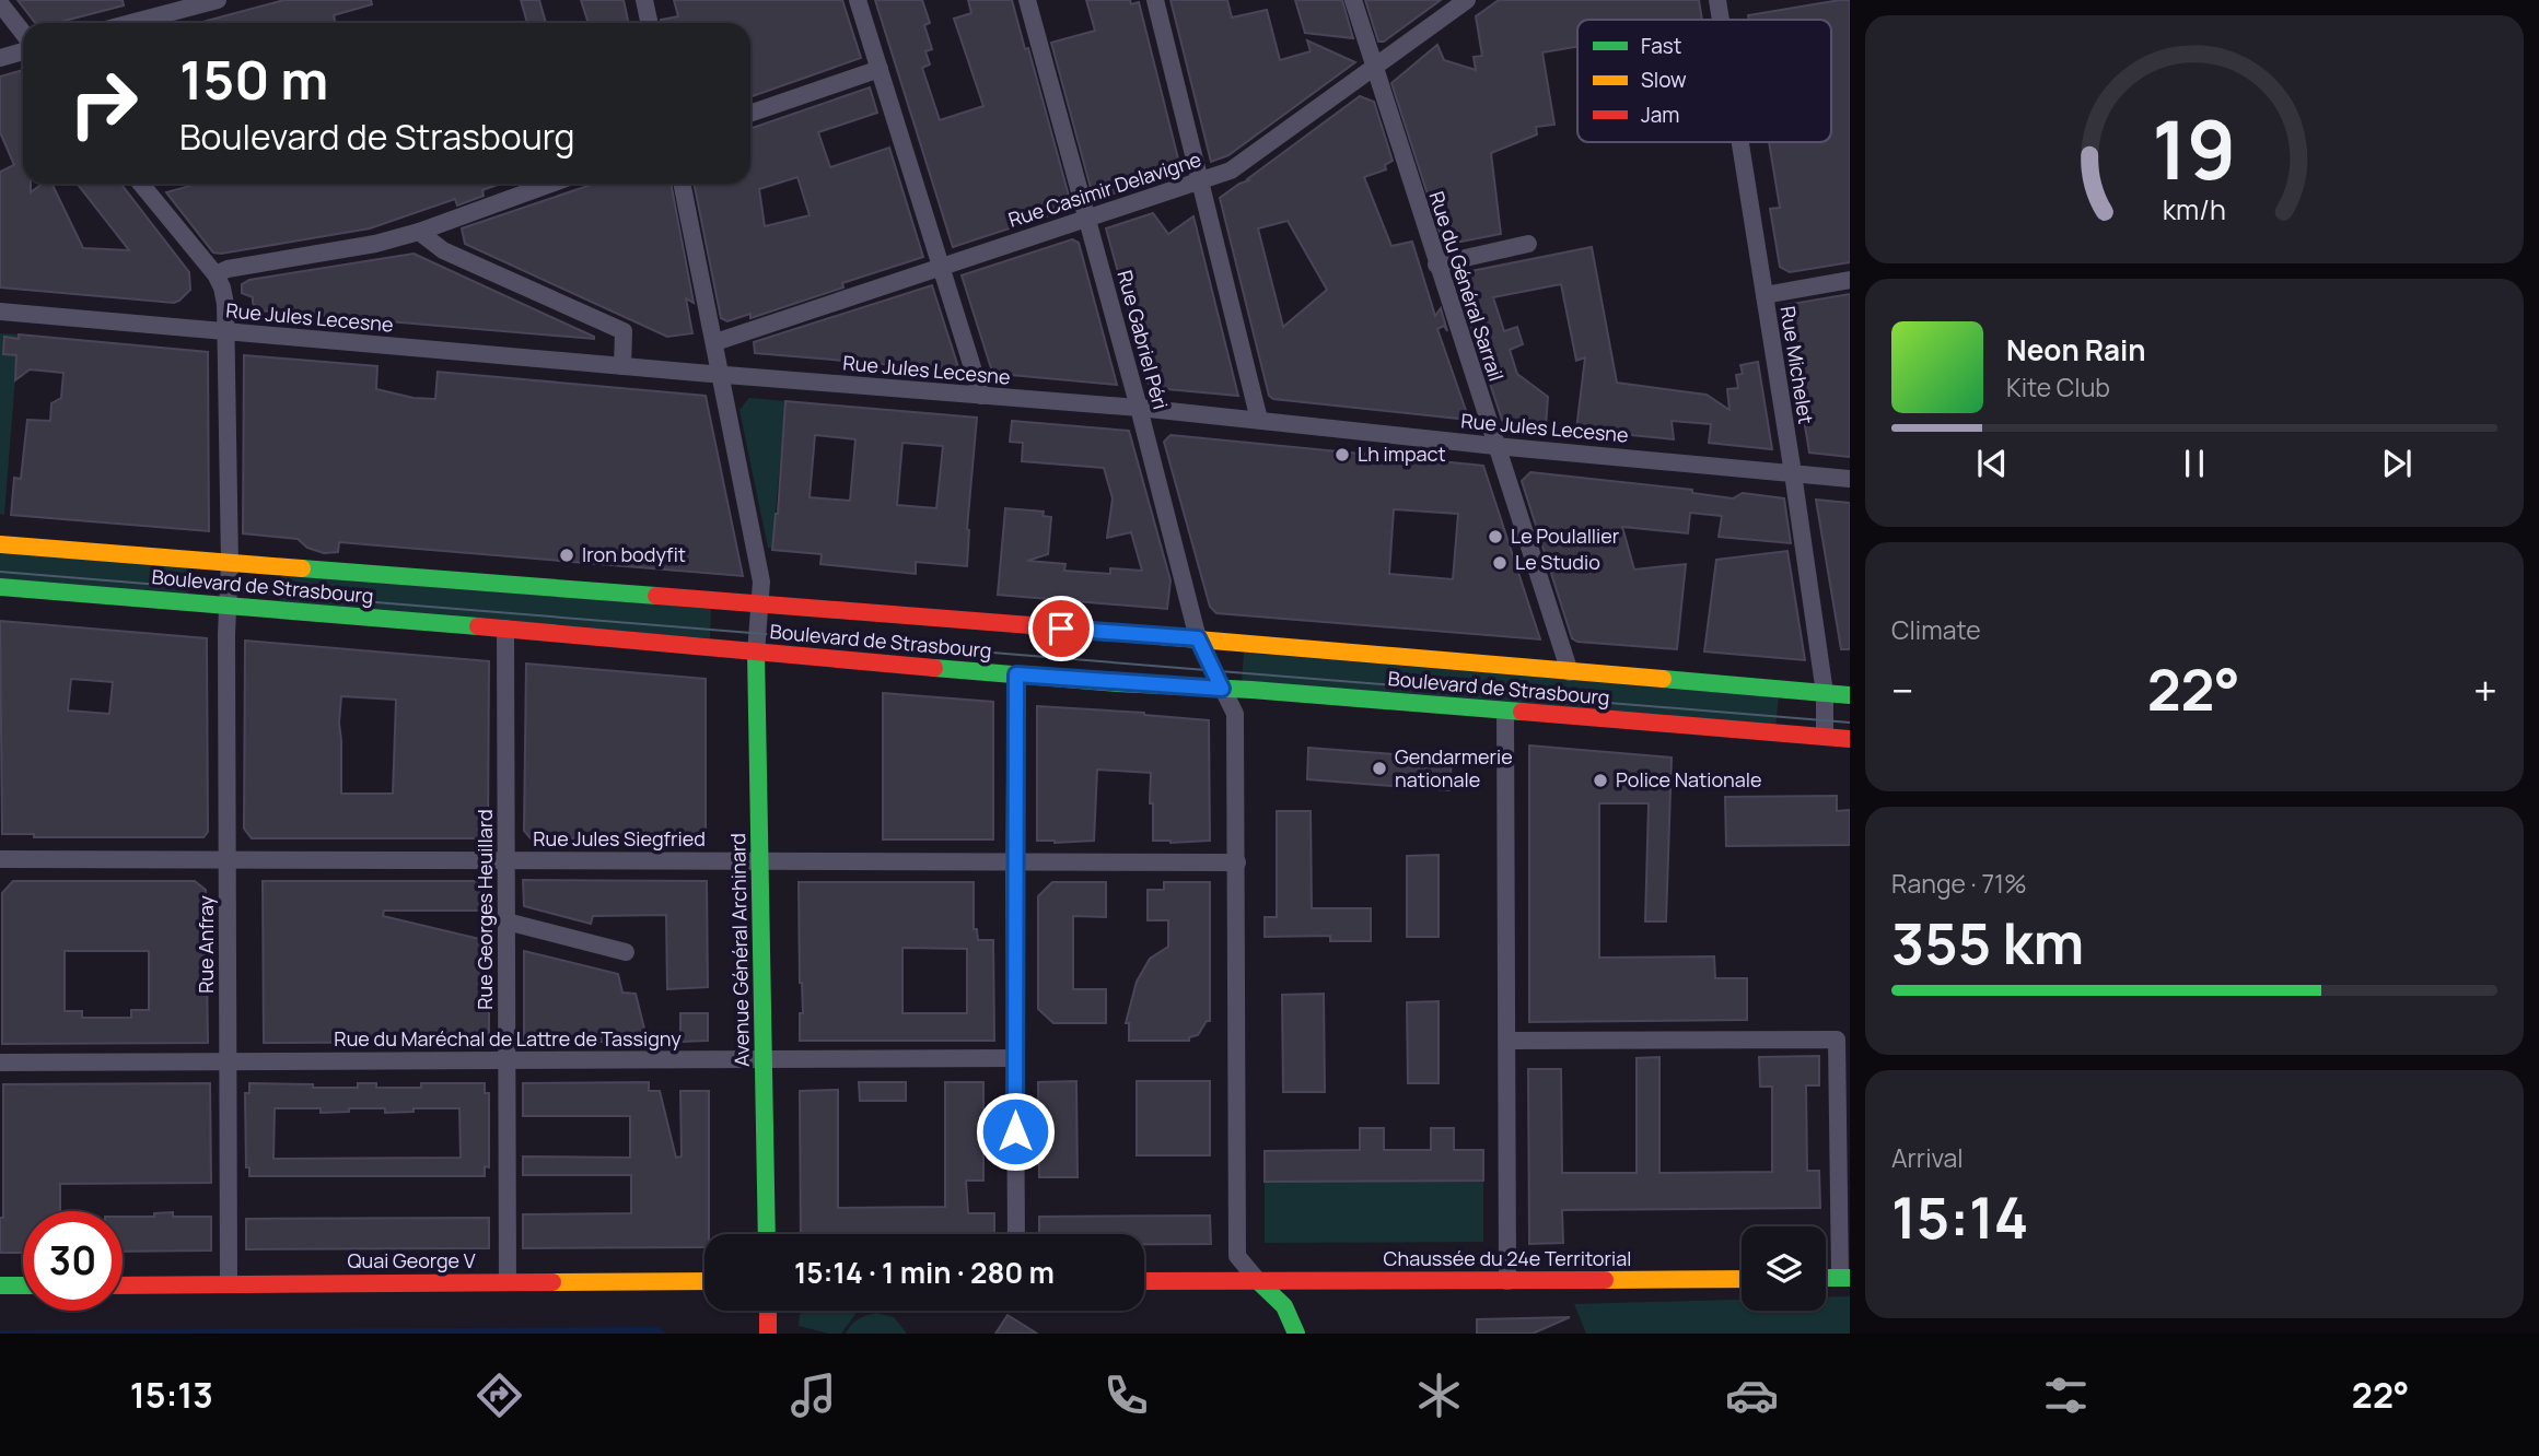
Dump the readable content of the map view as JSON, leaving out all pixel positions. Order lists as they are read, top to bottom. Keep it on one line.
{"streets":{"street":["Rue Casimir Delavigne","Rue du Général Sarrail","Rue Jules Lecesne","Rue Gabriel Péri","Rue Michelet","Boulevard de Strasbourg","Rue Jules Siegfried","Rue Georges Heuillard","Rue Anfray","Avenue Général Archinard","Rue du Maréchal de Lattre de Tassigny","Chaussée du 24e Territorial","Quai George V"]},"crossings":[["Rue Casimir Delavigne","Rue du Général Sarrail"],["Rue Casimir Delavigne","Rue Gabriel Péri"],["Rue du Général Sarrail","Rue Jules Lecesne"],["Rue du Général Sarrail","Boulevard de Strasbourg"],["Rue Jules Lecesne","Rue Gabriel Péri"],["Rue Jules Lecesne","Rue Michelet"],["Rue Jules Lecesne","Rue Anfray"],["Rue Gabriel Péri","Boulevard de Strasbourg"],["Rue Gabriel Péri","Rue Jules Siegfried"],["Rue Gabriel Péri","Chaussée du 24e Territorial"],["Rue Michelet","Boulevard de Strasbourg"],["Boulevard de Strasbourg","Rue Georges Heuillard"],["Boulevard de Strasbourg","Rue Anfray"],["Boulevard de Strasbourg","Avenue Général Archinard"],["Rue Jules Siegfried","Rue Georges Heuillard"],["Rue Jules Siegfried","Rue Anfray"],["Rue Jules Siegfried","Avenue Général Archinard"],["Rue Georges Heuillard","Rue du Maréchal de Lattre de Tassigny"],["Rue Georges Heuillard","Quai George V"],["Rue Anfray","Rue du Maréchal de Lattre de Tassigny"],["Rue Anfray","Quai George V"],["Avenue Général Archinard","Rue du Maréchal de Lattre de Tassigny"]],"places":["Lh impact","Le Poulallier","Iron bodyfit","Le Studio","Gendarmerie nationale","Police Nationale"],"legend":["Fast","Slow","Jam"],"page":{"turn":["150 m","Boulevard de Strasbourg"],"song":["Neon Rain","Kite Club"],"tile":["Climate",["Range · 71%","355 km"],["Arrival","15:14"]],"heat":["−","22°","+"],"limit":"30","trip":"15:14 · 1 min · 280 m","tabs":["15:13","22°"],"gauge":["19","km/h"]}}
